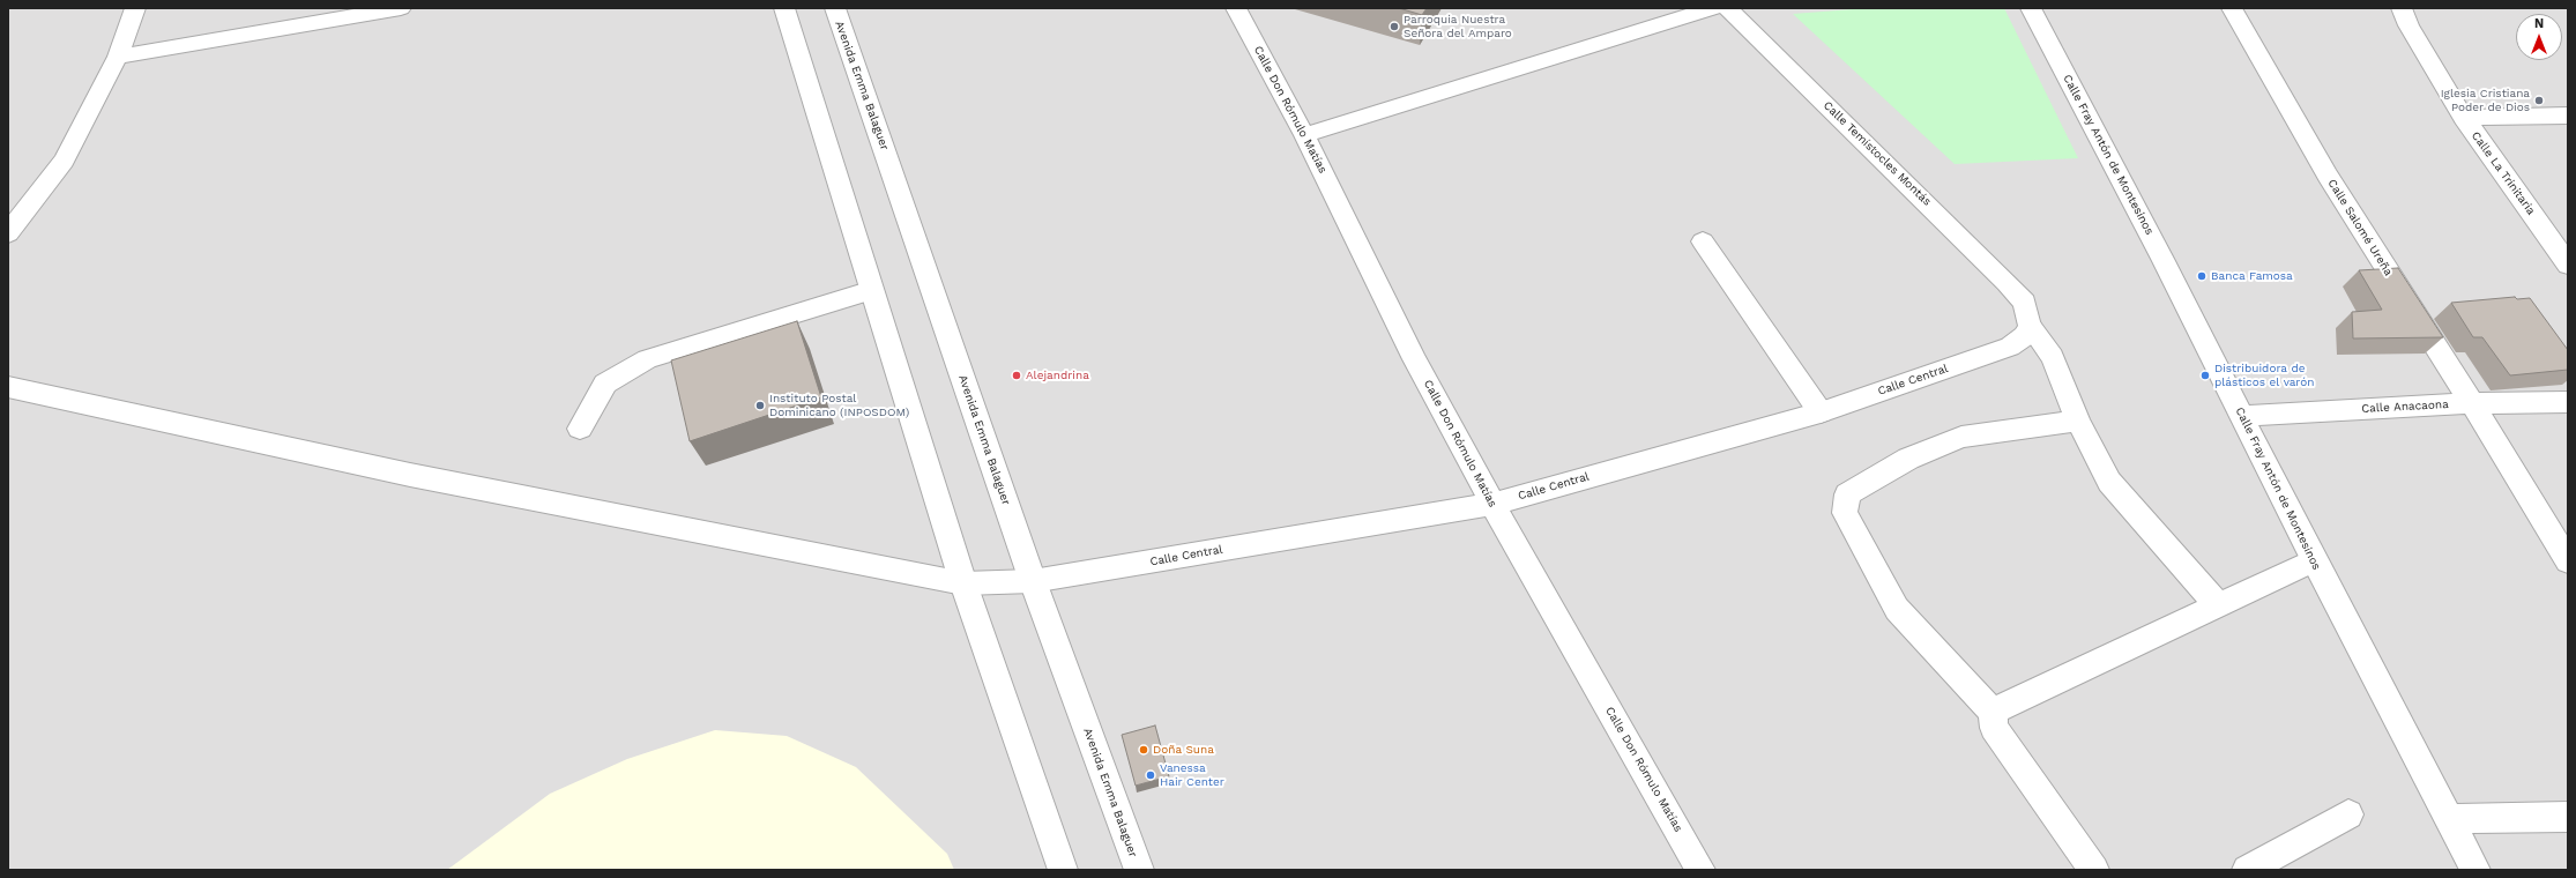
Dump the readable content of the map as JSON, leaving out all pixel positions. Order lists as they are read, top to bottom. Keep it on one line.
{"streets":{"street":["Avenida Emma Balaguer","Calle Don Rómulo Matías","Calle Temístocles Montás","Calle Fray Antón de Montesinos","Calle La Trinitaria","Calle Salomé Ureña","Calle Central","Calle Anacaona"]},"crossings":[["Avenida Emma Balaguer","Calle Central"],["Calle Don Rómulo Matías","Calle Central"],["Calle Temístocles Montás","Calle Central"],["Calle Fray Antón de Montesinos","Calle Anacaona"],["Calle Salomé Ureña","Calle Anacaona"]],"places":["Parroquia Nuestra Señora del Amparo","Iglesia Cristiana Poder de Dios","Banca Famosa","Alejandrina","Distribuidora de plásticos el varón","Instituto Postal Dominicano (INPOSDOM)","Doña Suna","Vanessa Hair Center"],"north":"top"}
